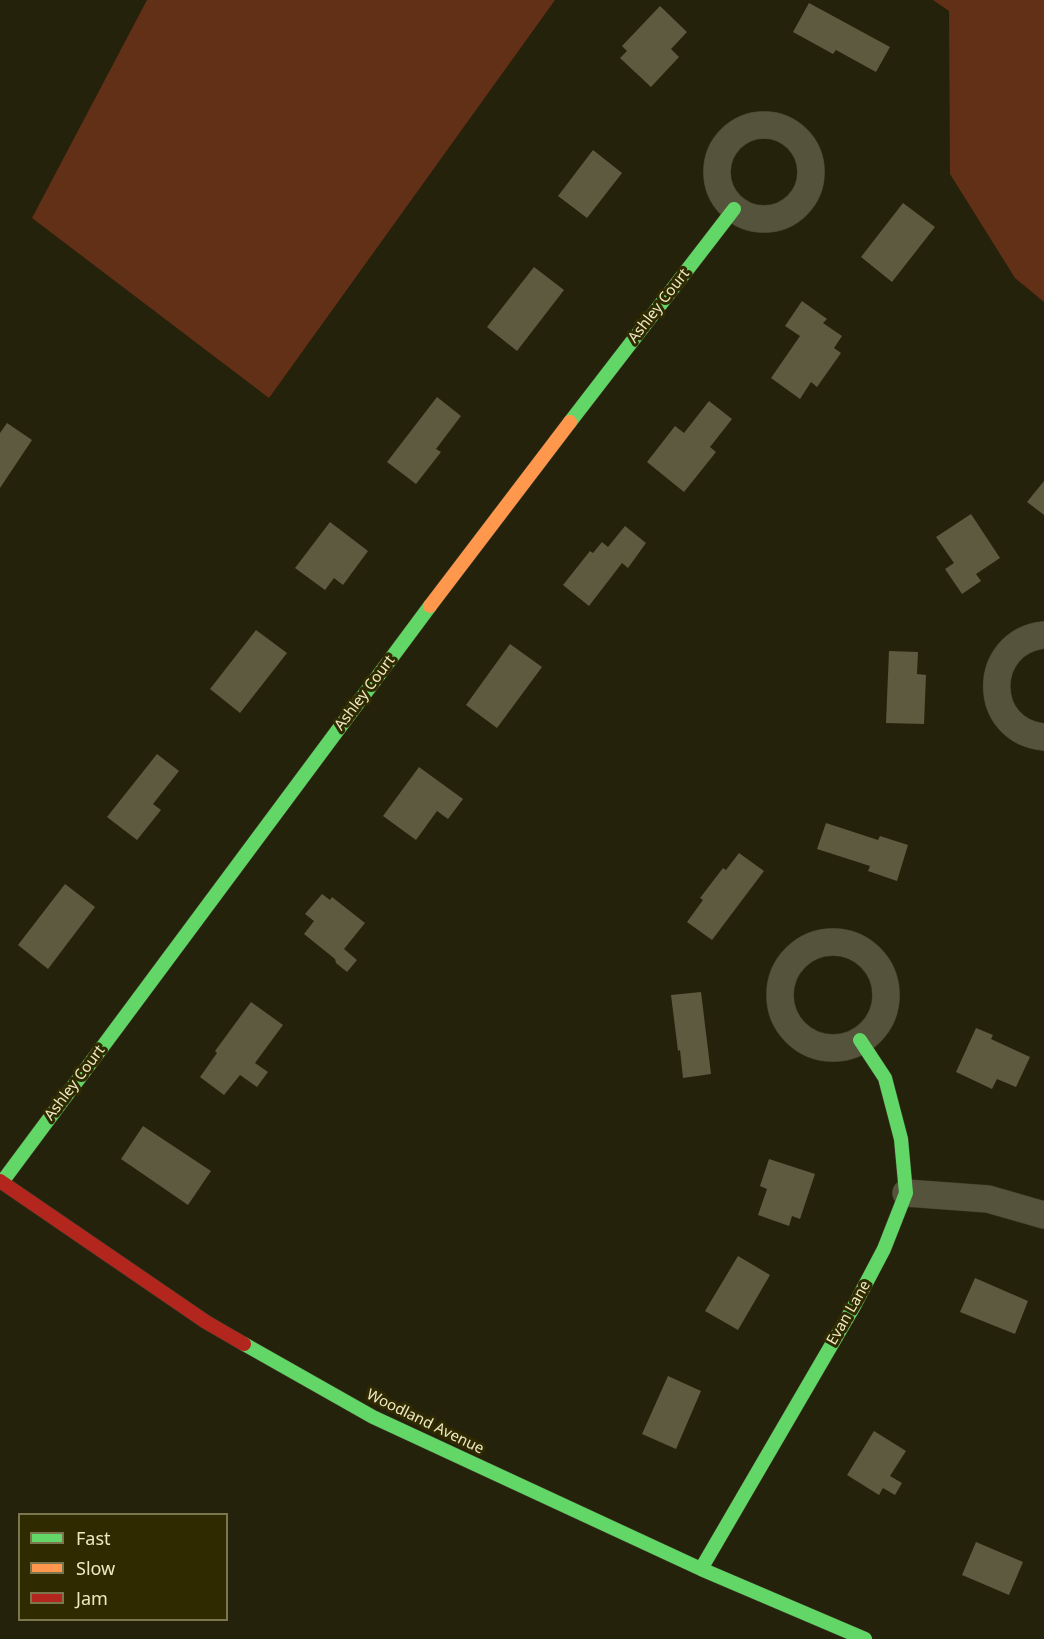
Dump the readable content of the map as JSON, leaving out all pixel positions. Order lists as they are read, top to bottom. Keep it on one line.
{"streets":{"street":["Ashley Court","Evan Lane","Woodland Avenue"]},"crossings":[["Ashley Court","Woodland Avenue"],["Evan Lane","Woodland Avenue"]],"legend":["Fast","Slow","Jam"]}
